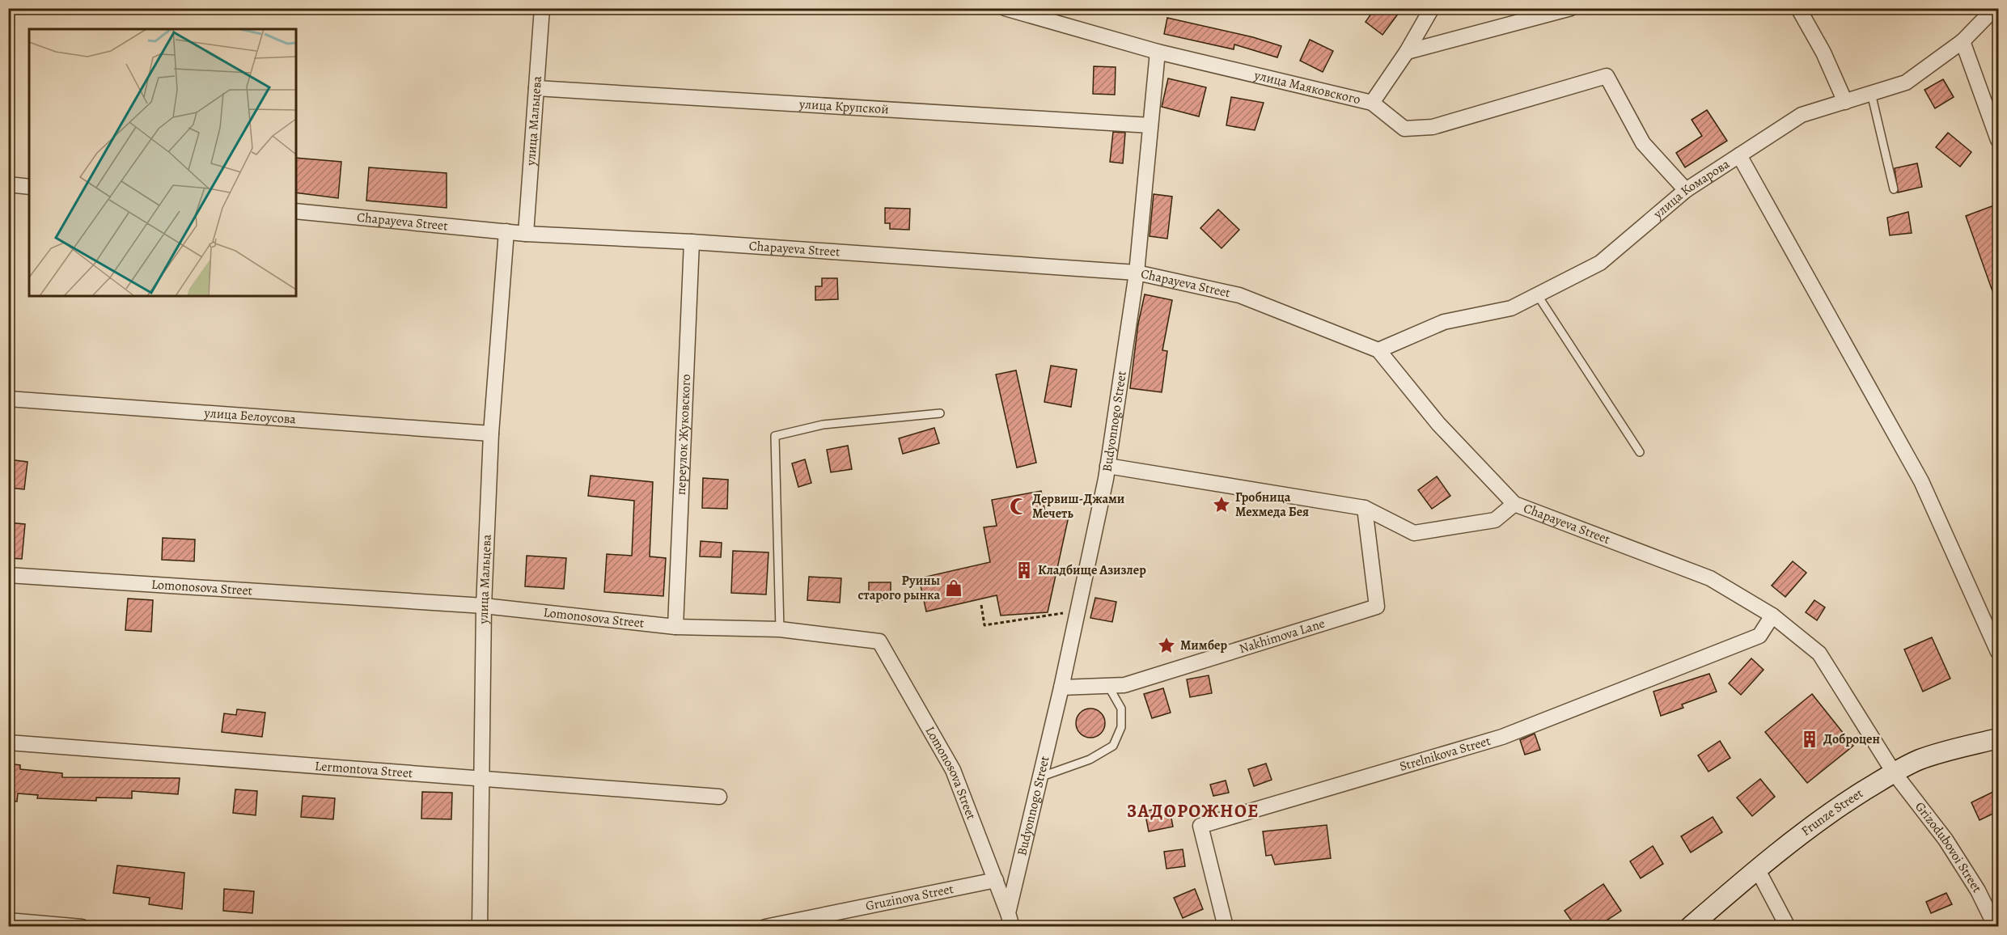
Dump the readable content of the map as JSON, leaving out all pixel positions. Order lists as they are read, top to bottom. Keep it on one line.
{"streets":{"main road":["Frunze Street"],"street":["улица Маяковского","улица Крупской","улица Мальцева","улица Комарова","Chapayeva Street","улица Белоусова","Budyonnogo Street","переулок Жуковского","Lomonosova Street","Nakhimova Lane","Strelnikova Street","Lermontova Street","Grizodubovoi Street","Gruzinova Street"]},"crossings":[["улица Маяковского","улица Комарова"],["улица Маяковского","Budyonnogo Street"],["улица Крупской","улица Мальцева"],["улица Крупской","Budyonnogo Street"],["улица Мальцева","Chapayeva Street"],["улица Мальцева","улица Белоусова"],["улица Мальцева","Lomonosova Street"],["улица Мальцева","Lermontova Street"],["улица Комарова","Chapayeva Street"],["Chapayeva Street","Budyonnogo Street"],["Chapayeva Street","переулок Жуковского"],["Chapayeva Street","Strelnikova Street"],["Chapayeva Street","Frunze Street"],["Chapayeva Street","Grizodubovoi Street"],["Budyonnogo Street","Lomonosova Street"],["Budyonnogo Street","Nakhimova Lane"],["переулок Жуковского","Lomonosova Street"],["Lomonosova Street","Gruzinova Street"],["Frunze Street","Grizodubovoi Street"]],"districts":["ЗАДОРОЖНОЕ"],"places":{"place":["Гробница Мехмеда Бея","Мимбер"],"mosque":["Дервиш-Джами Мечеть"],"building":["Кладбище Азизлер","Доброцен"],"shop":["Руины старого рынка"]}}
